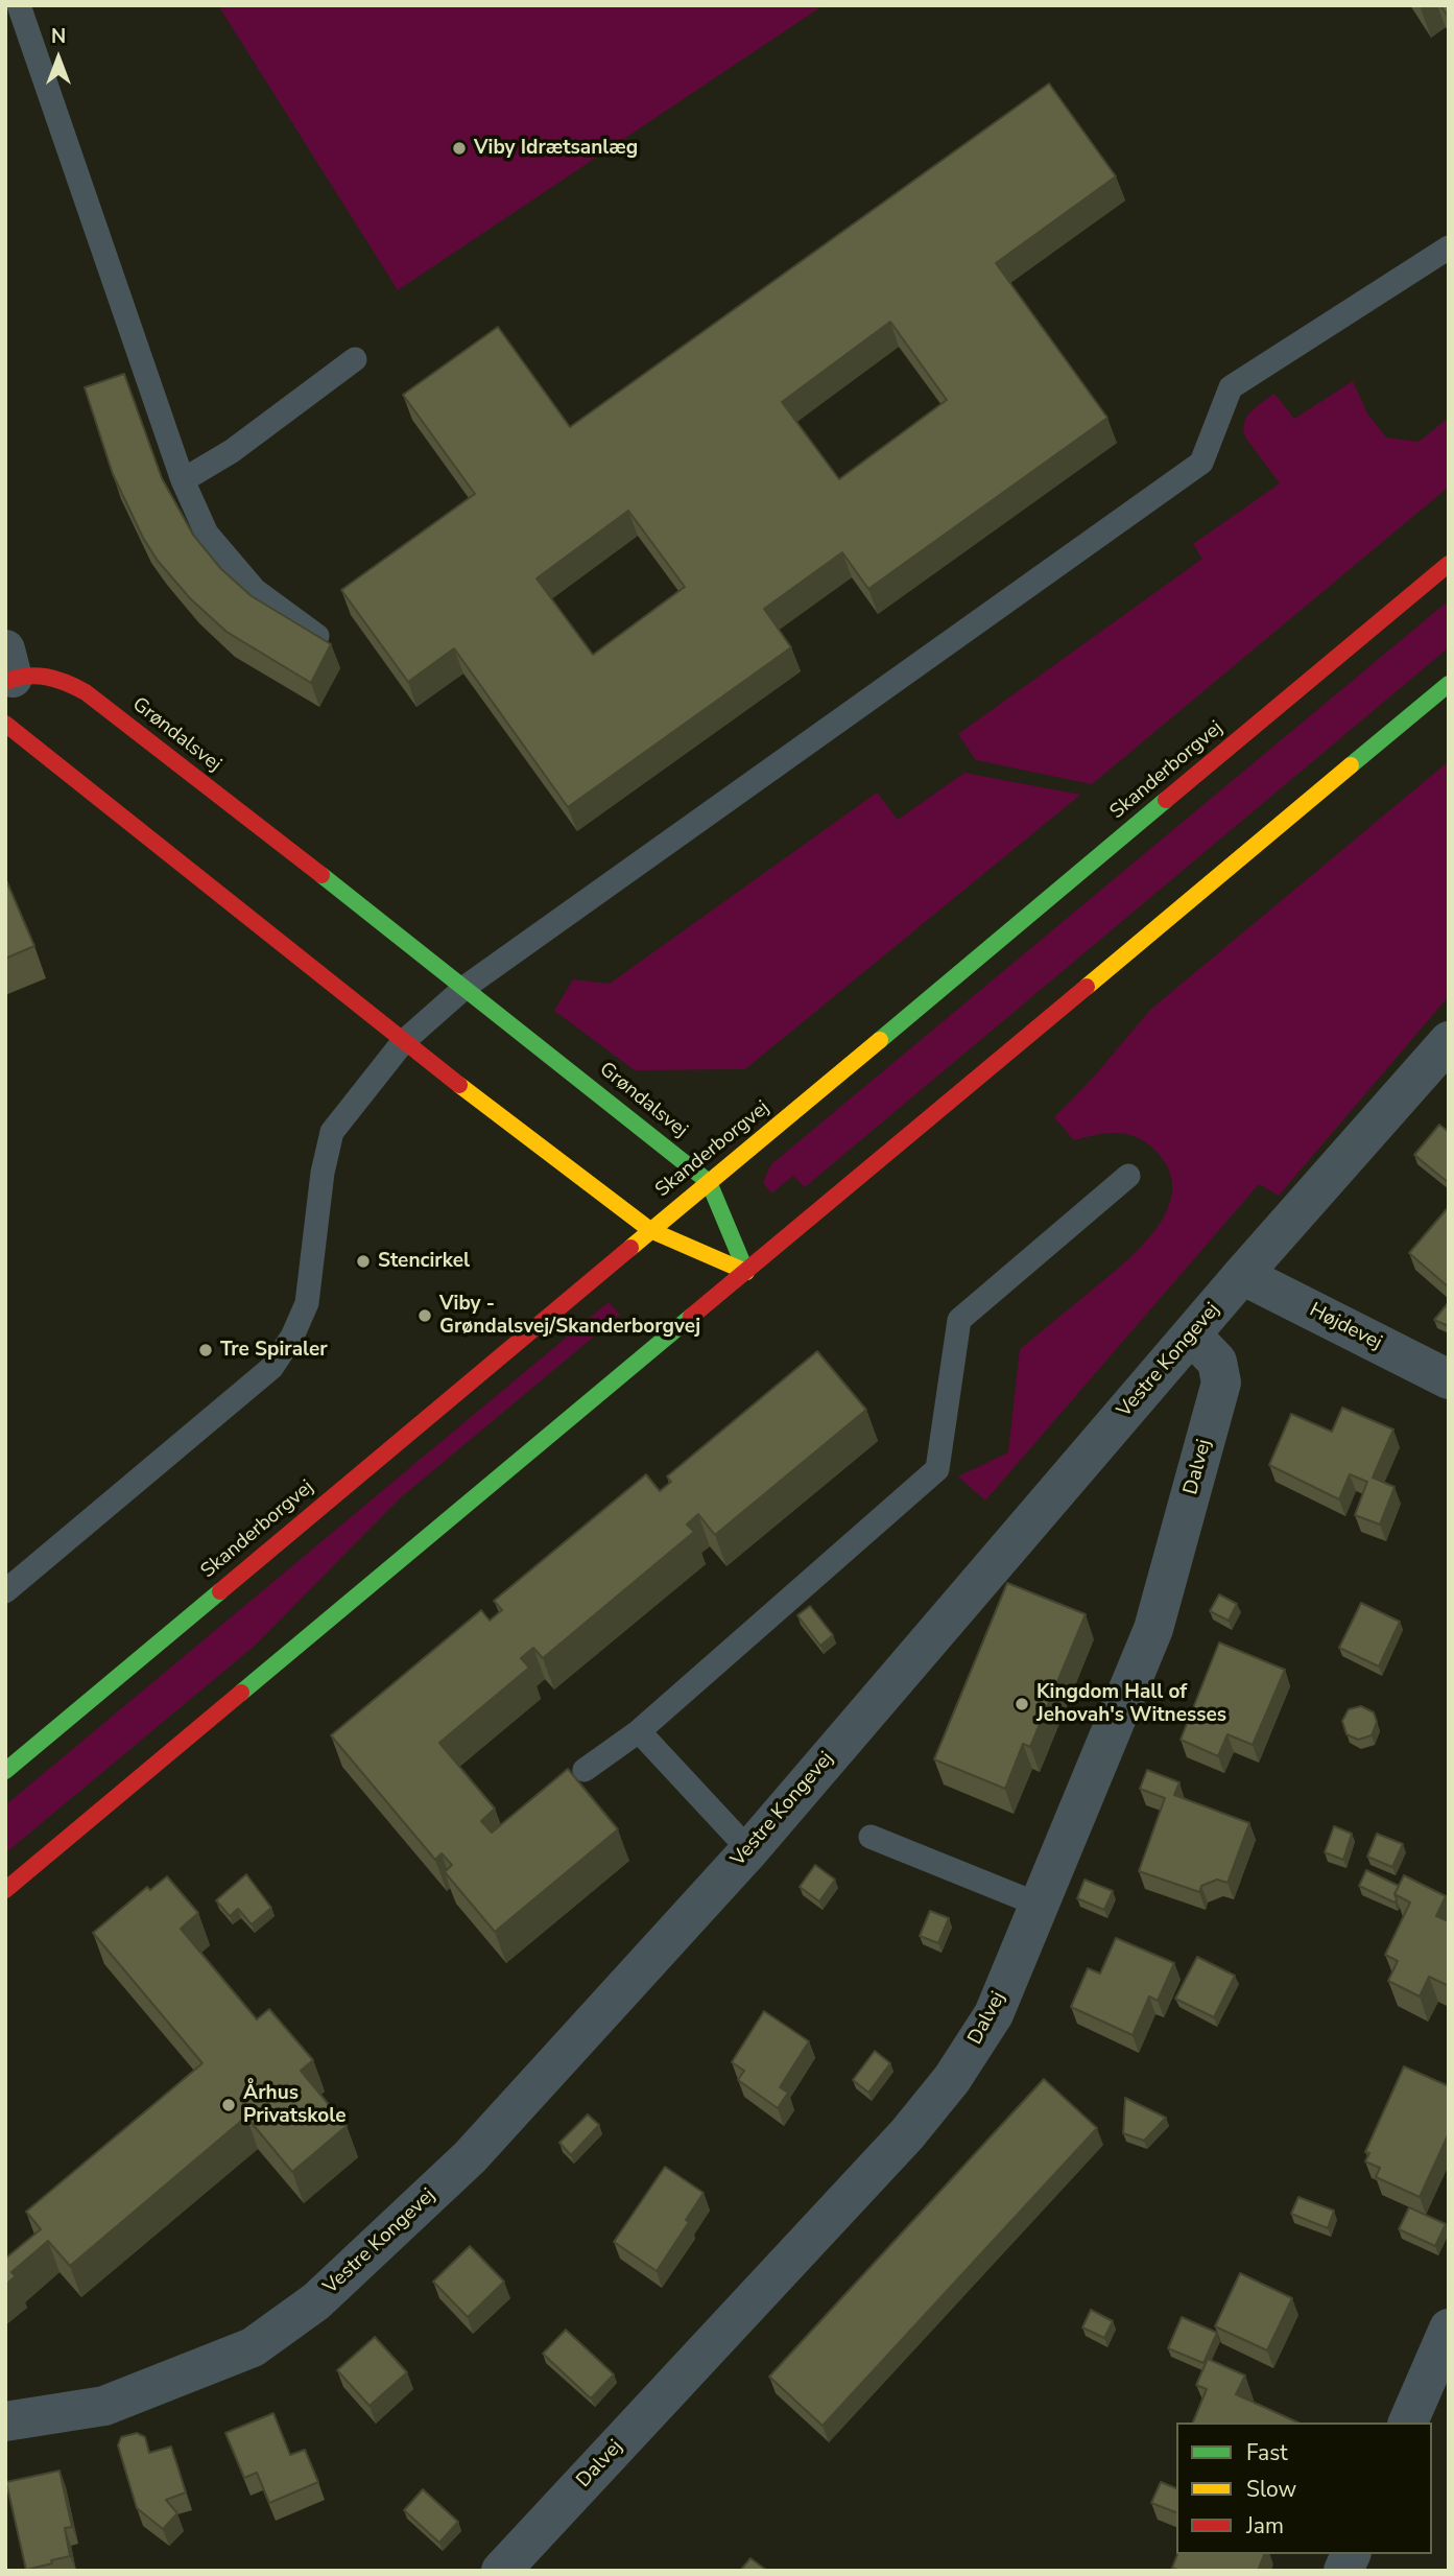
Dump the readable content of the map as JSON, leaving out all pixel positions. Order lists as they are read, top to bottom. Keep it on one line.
{"streets":{"main road":["Grøndalsvej","Skanderborgvej"],"street":["Højdevej","Vestre Kongevej","Dalvej"]},"crossings":[["Grøndalsvej","Skanderborgvej"],["Højdevej","Vestre Kongevej"],["Vestre Kongevej","Dalvej"]],"places":["Viby Idrætsanlæg","Stencirkel","Viby - Grøndalsvej/Skanderborgvej","Tre Spiraler","Kingdom Hall of Jehovah's Witnesses","Århus Privatskole"],"legend":["Fast","Slow","Jam"],"north":"top"}
